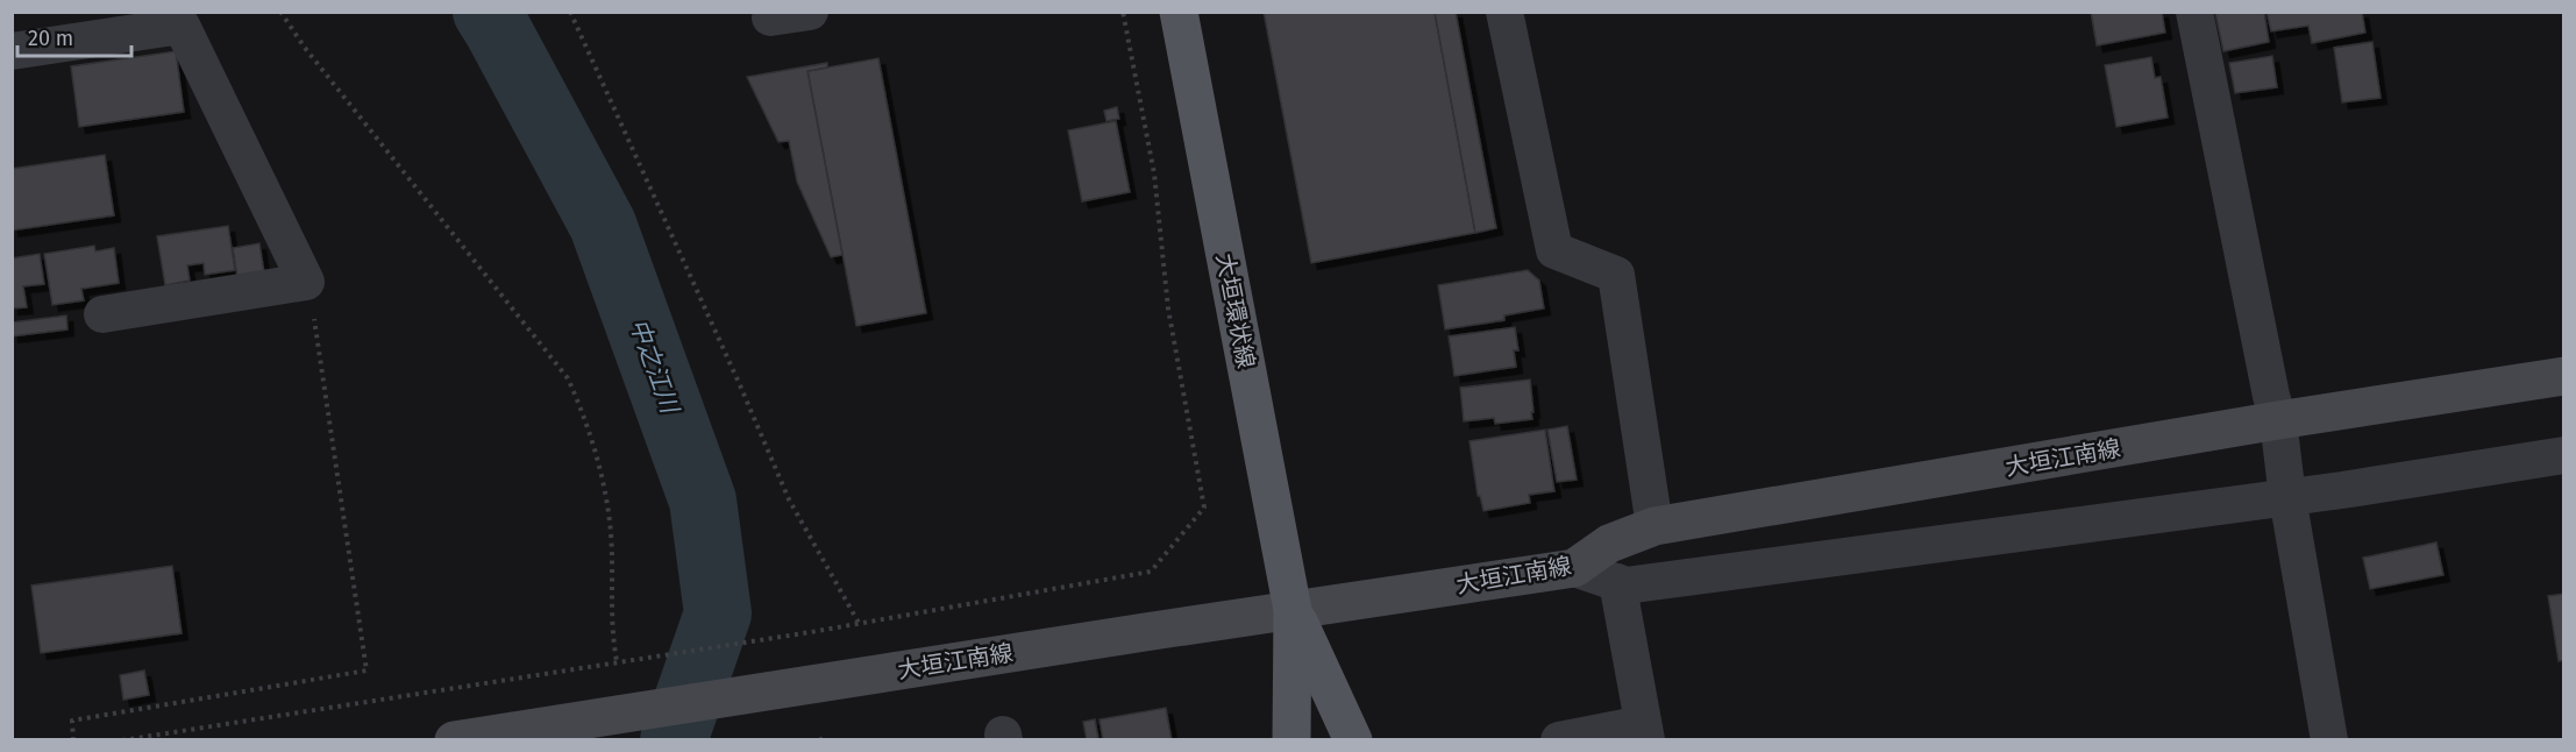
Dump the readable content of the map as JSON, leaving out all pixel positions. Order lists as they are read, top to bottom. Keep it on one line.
{"streets":{"main road":["大垣環状線","大垣江南線"]},"crossings":[["大垣環状線","大垣江南線"]],"water":["中之江川"],"scale_bar":"20 m"}
